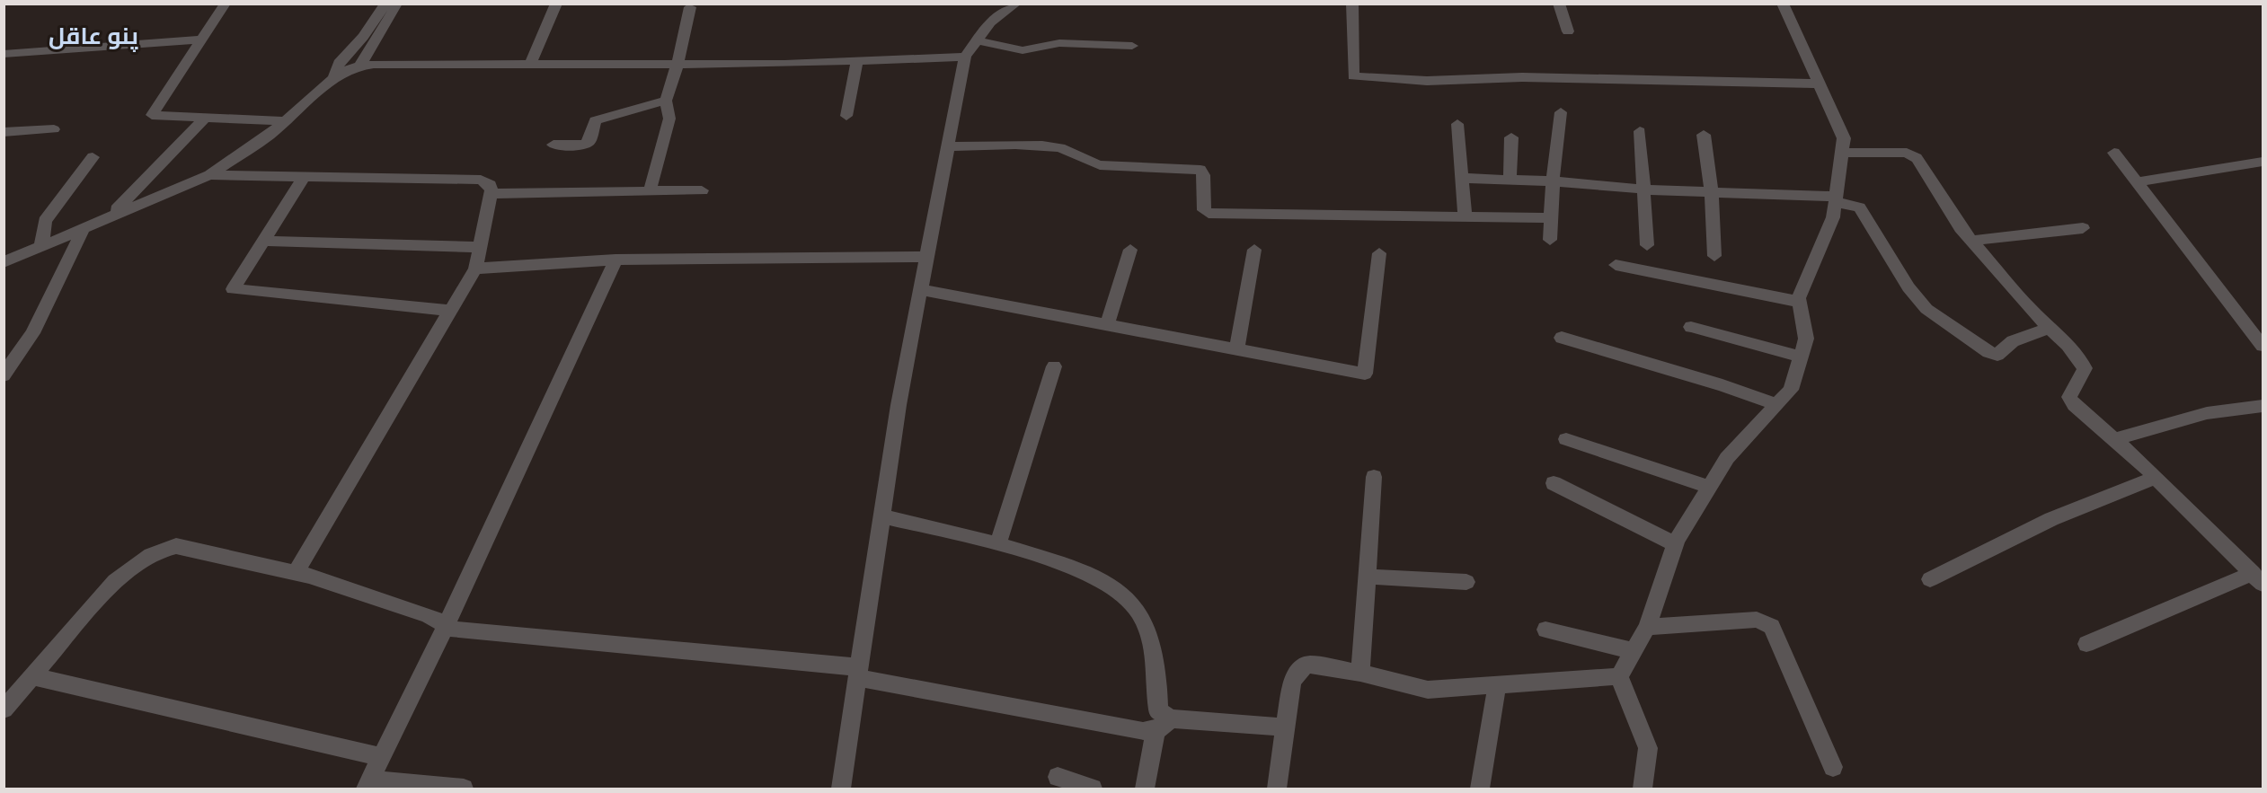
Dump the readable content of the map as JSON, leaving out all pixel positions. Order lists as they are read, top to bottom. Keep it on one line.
{"districts":["پنو عاقل"]}
